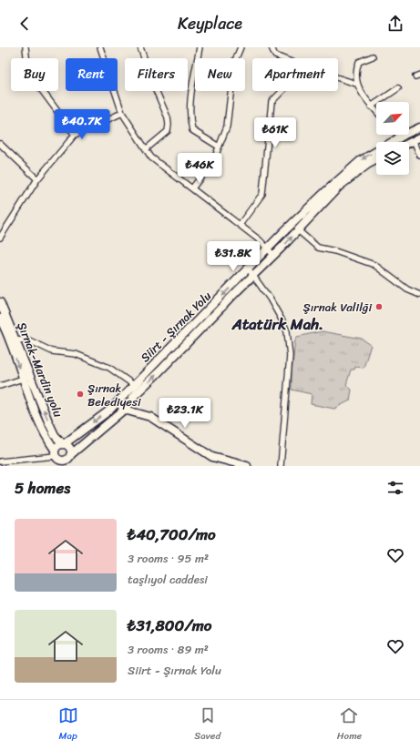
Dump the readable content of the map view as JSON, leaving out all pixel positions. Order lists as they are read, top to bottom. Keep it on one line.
{"streets":{"street":["Siirt - Şırnak Yolu","Şırnak-Mardin yolu"]},"crossings":[["Siirt - Şırnak Yolu","Şırnak-Mardin yolu"]],"districts":["Atatürk Mah."],"places":["Şırnak Valilği","Şırnak Belediyesi"],"north":"top right","page":{"header":"Keyplace","chip":["Buy","Rent","Filters","New","Apartment"],"price":["₺40.7K","₺61K","₺46K","₺31.8K","₺23.1K"],"heading":"5 homes","list":[{"name":"₺40,700/mo","note":"3 rooms · 95 m² · taşlıyol caddesi"},{"name":"₺31,800/mo","note":"3 rooms · 89 m² · Siirt - Şırnak Yolu"}],"tabs":["Map","Saved","Home"]}}
